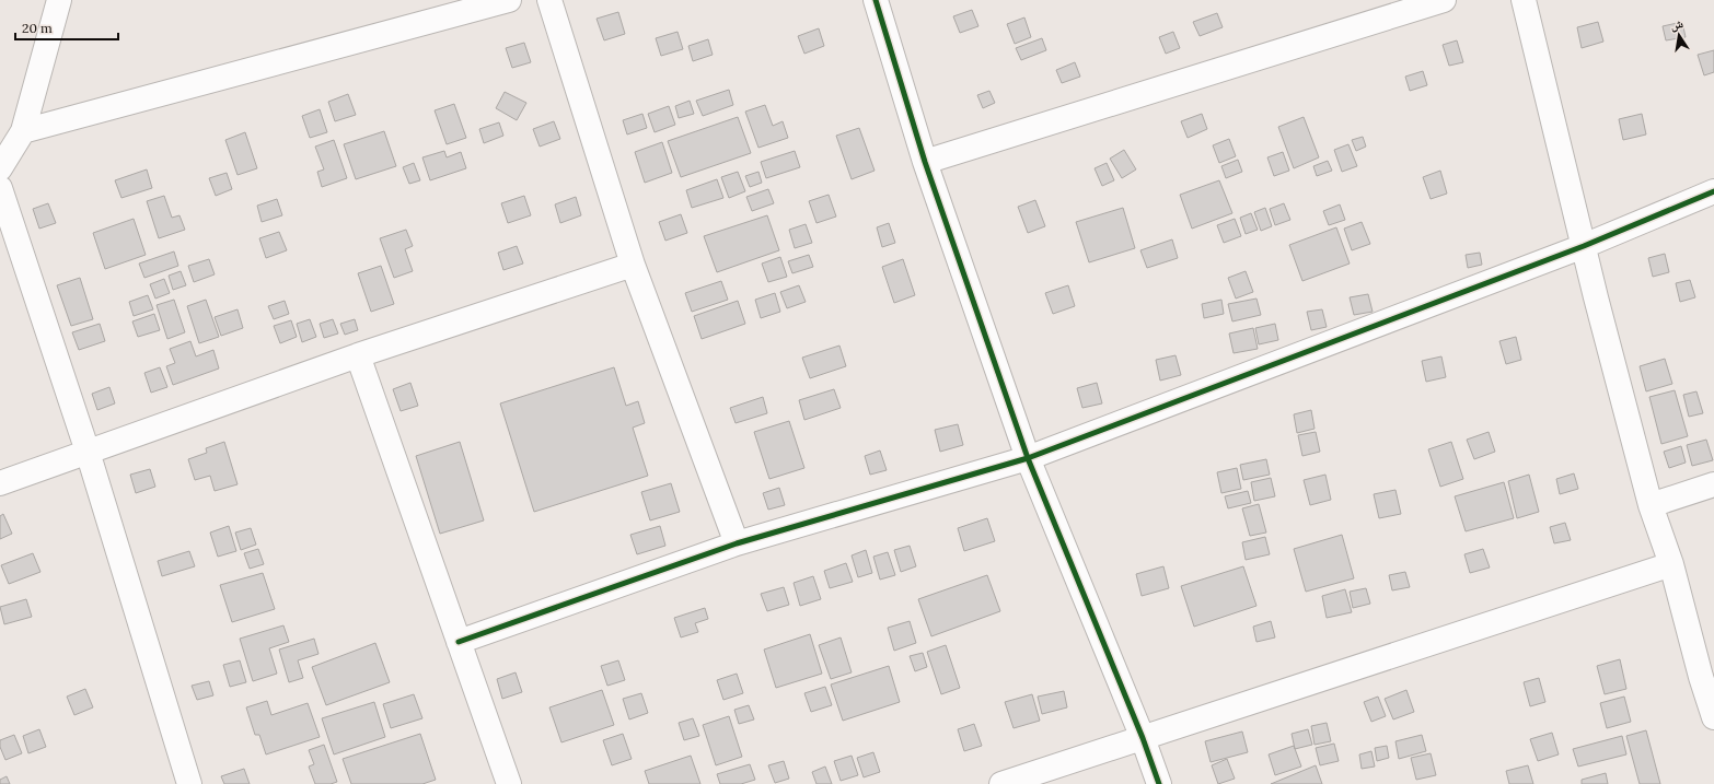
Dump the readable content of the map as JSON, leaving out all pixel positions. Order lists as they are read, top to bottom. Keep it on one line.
{"scale_bar":"20 m","north":"top"}
